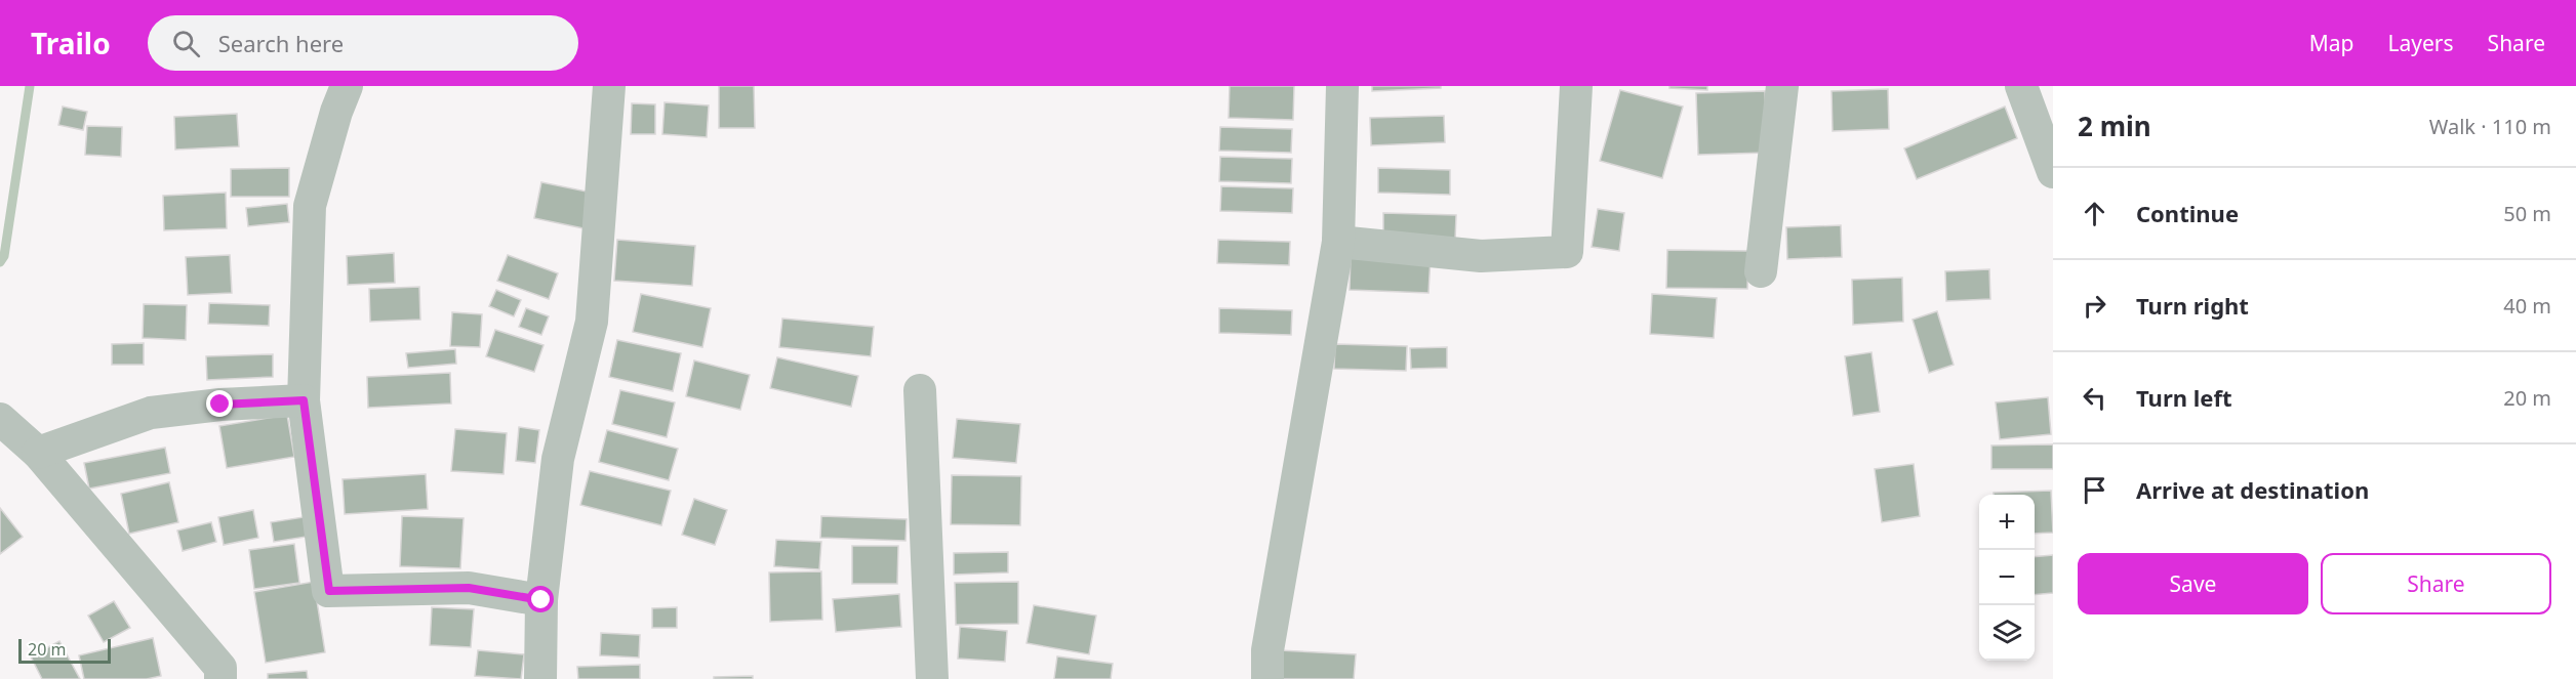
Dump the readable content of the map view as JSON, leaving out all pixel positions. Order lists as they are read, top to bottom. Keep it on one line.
{"scale_bar":"20 m","page":{"header":"Trailo","search":"Search here","nav":["Map","Layers","Share"],"heading":["2 min","Walk · 110 m"],"list":[["Continue","50 m"],["Turn right","40 m"],["Turn left","20 m"],"Arrive at destination"],"map_buttons":["+","−"],"buttons":["Save","Share"],"scale":"20 m"}}
